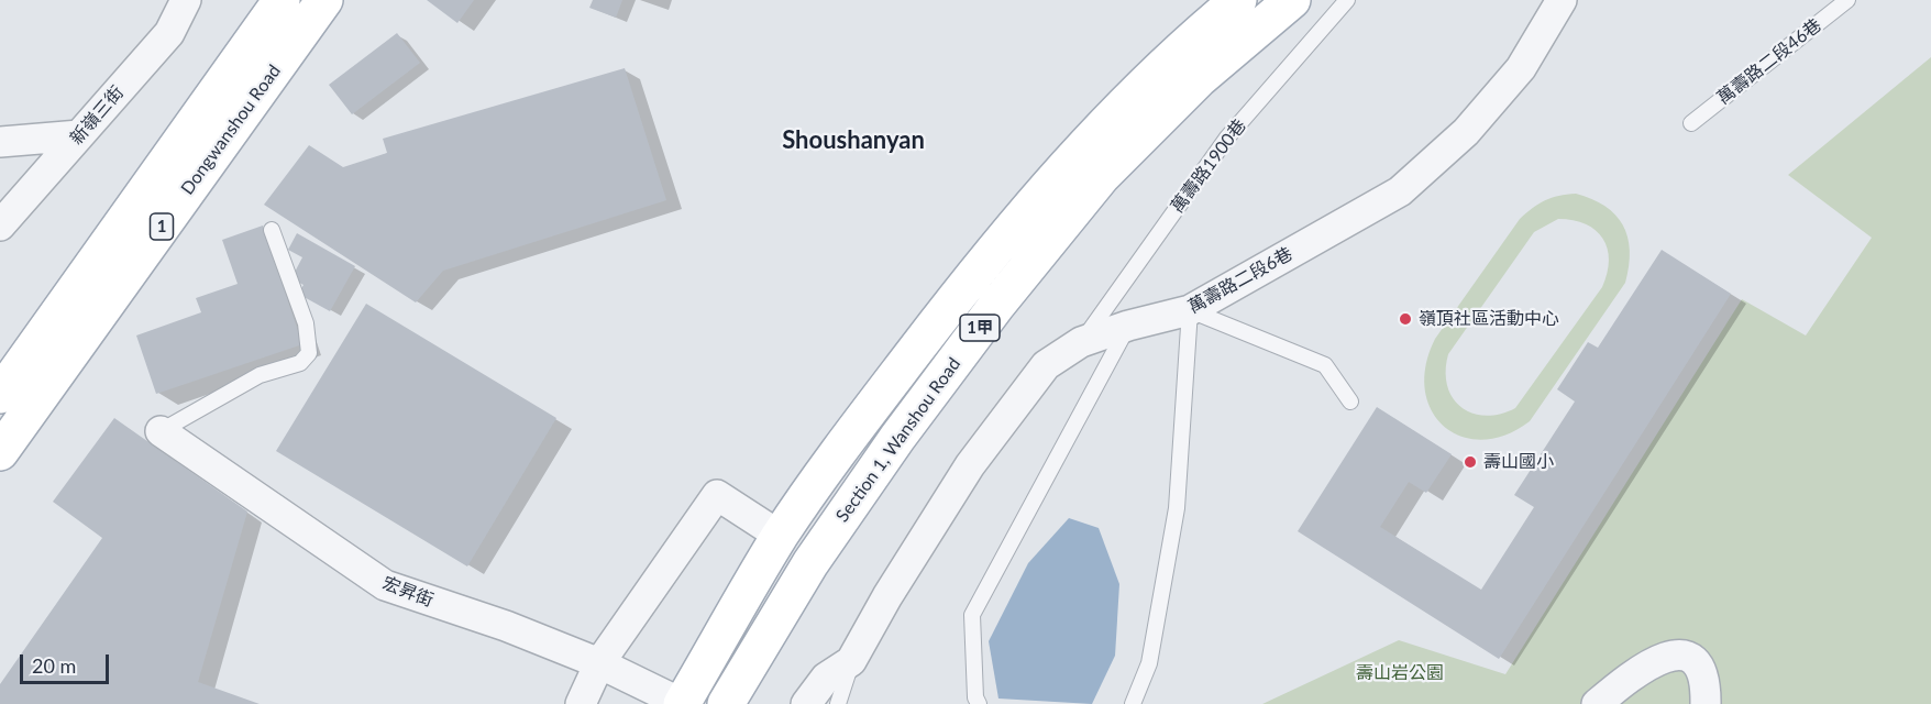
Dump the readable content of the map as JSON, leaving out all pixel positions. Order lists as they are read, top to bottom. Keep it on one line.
{"streets":{"main road":["Dongwanshou Road","1","1甲","Section 1, Wanshou Road"],"street":["新嶺三街","萬壽路二段6巷","宏昇街"],"lane":["萬壽路二段46巷","萬壽路1900巷"]},"crossings":[["萬壽路1900巷","萬壽路二段6巷"],["1甲","宏昇街"]],"districts":["Shoushanyan"],"parks":["壽山岩公園"],"places":["嶺頂社區活動中心","壽山國小"],"scale_bar":"20 m"}
